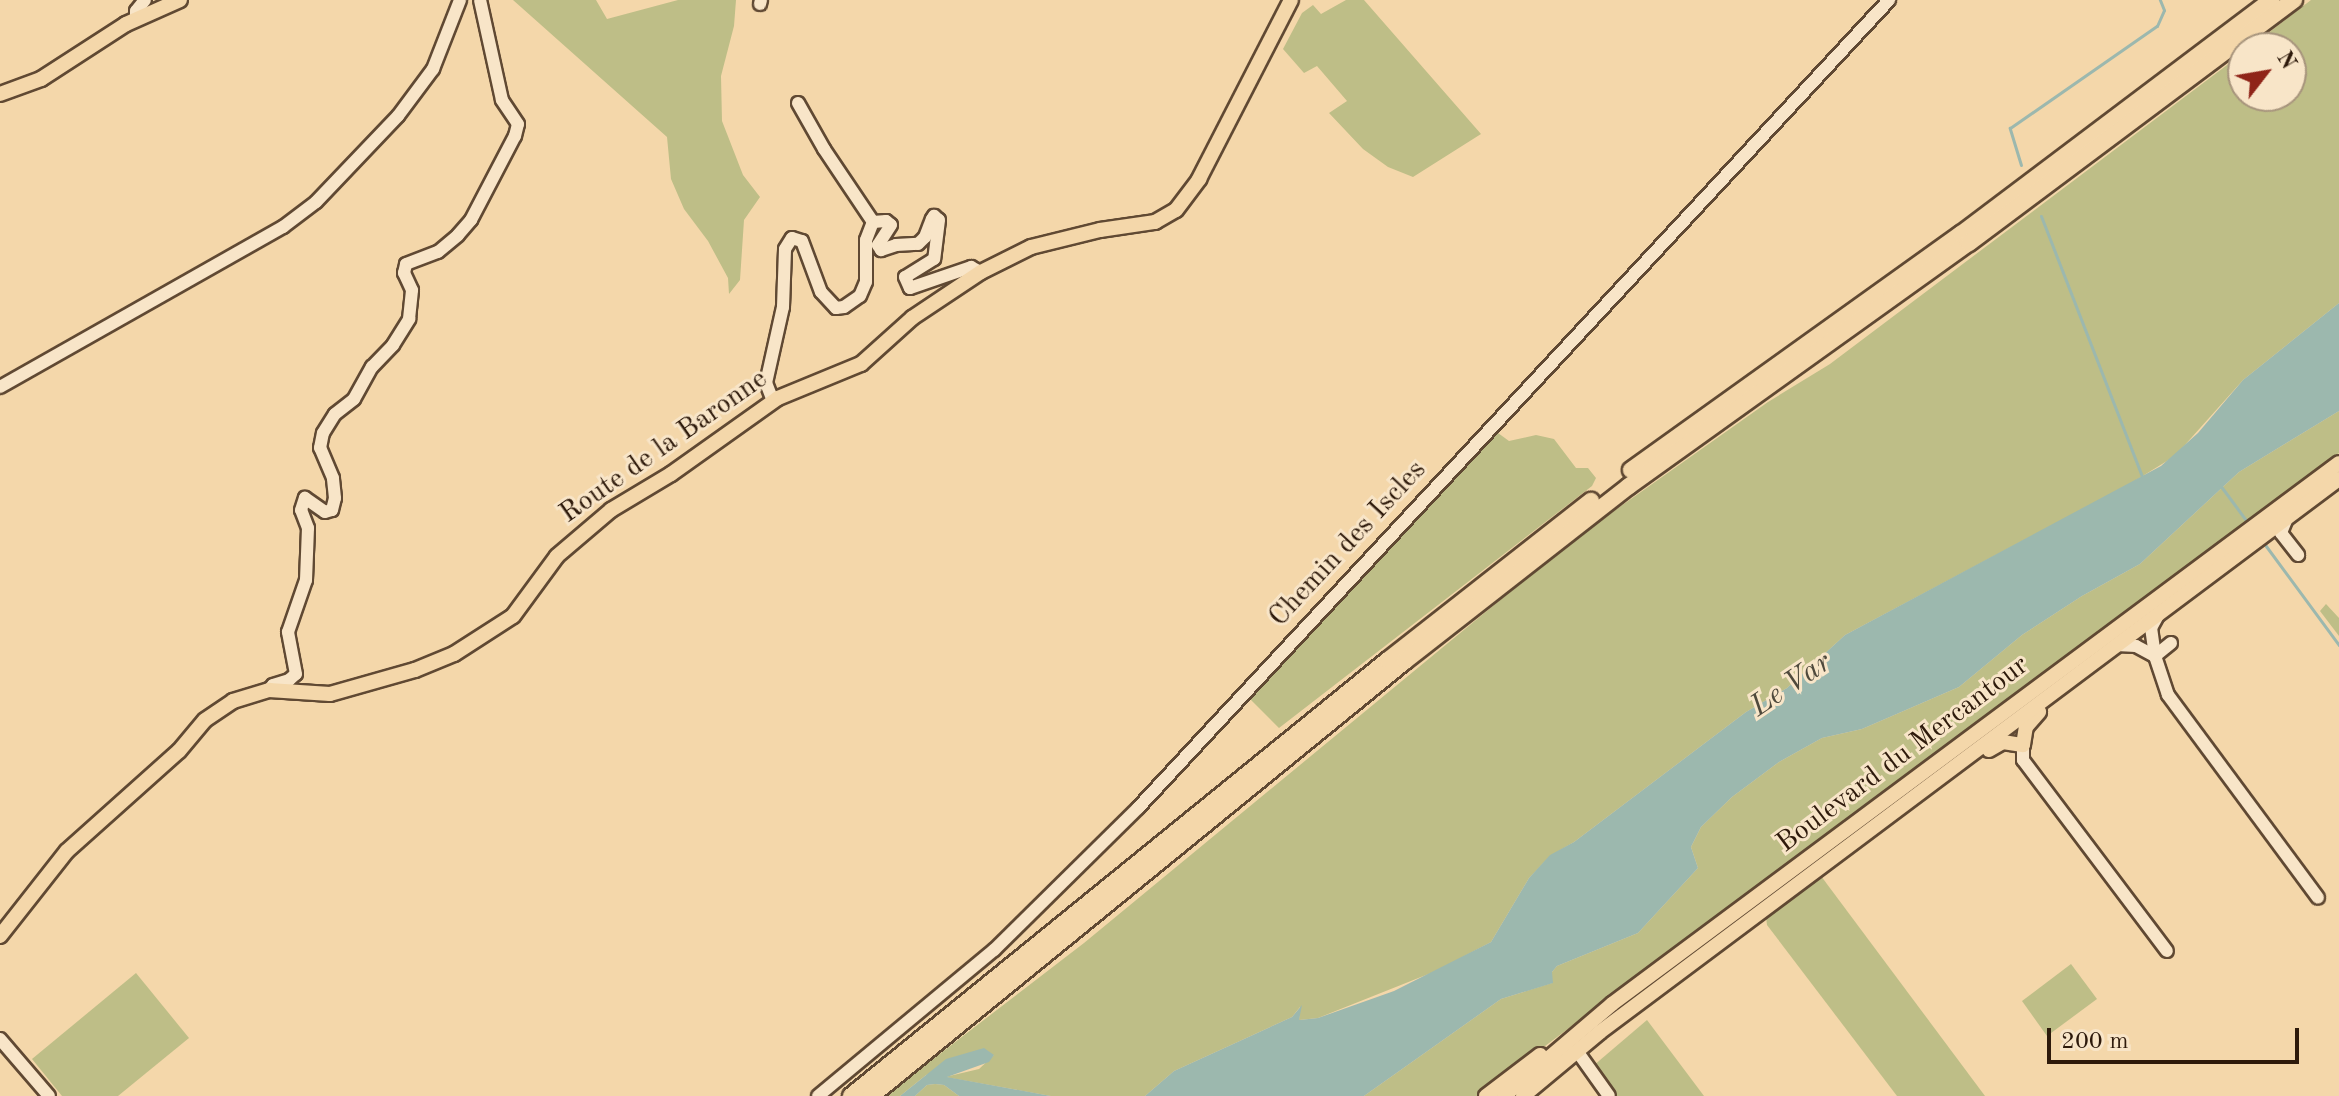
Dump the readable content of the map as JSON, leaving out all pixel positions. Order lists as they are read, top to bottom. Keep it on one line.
{"streets":{"main road":["Route de la Baronne","Boulevard du Mercantour"],"street":["Chemin des Iscles"]},"water":["Le Var"],"scale_bar":"200 m","north":"top right"}
